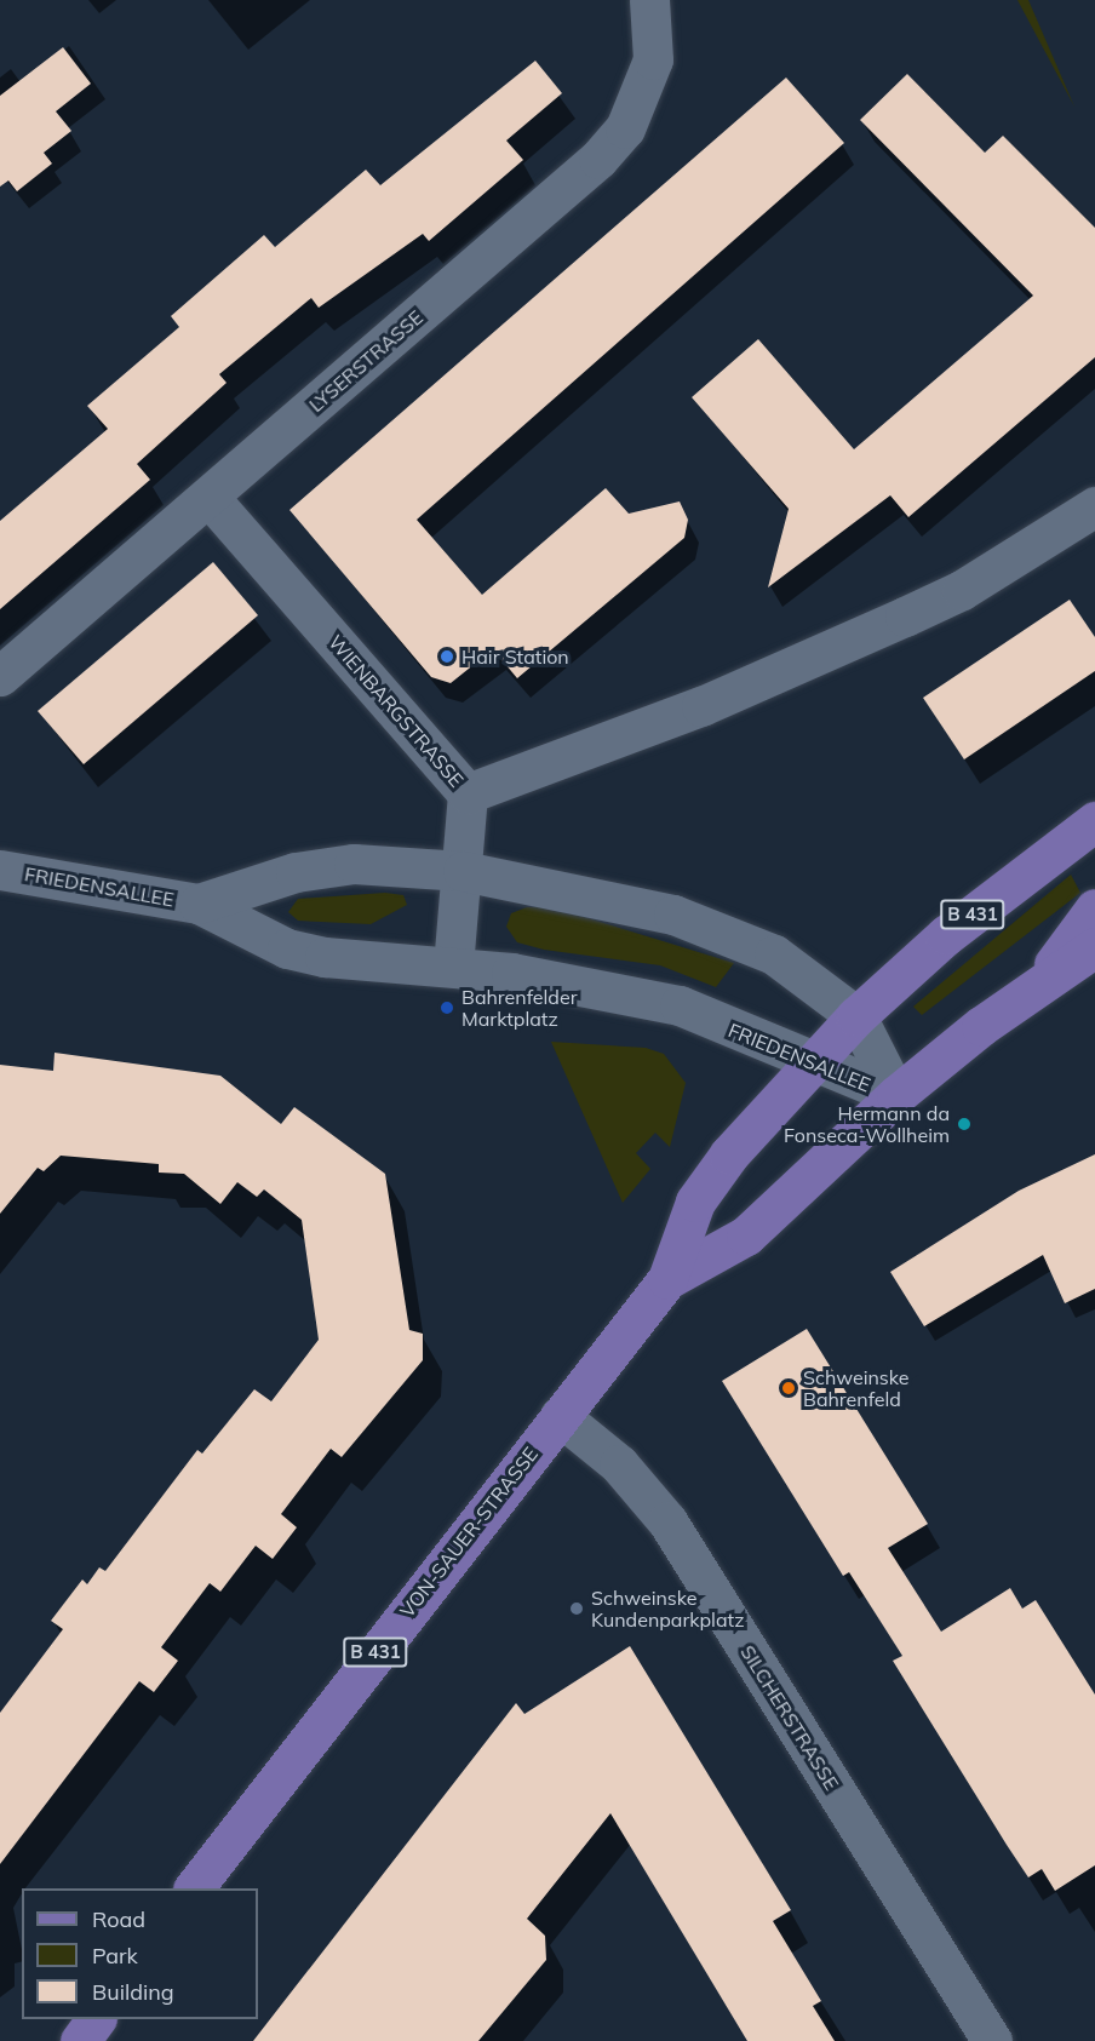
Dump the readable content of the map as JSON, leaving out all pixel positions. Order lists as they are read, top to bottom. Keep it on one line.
{"streets":{"main road":["B 431","VON-SAUER-STRASSE"],"street":["LYSERSTRASSE","WIENBARGSTRASSE","FRIEDENSALLEE","SILCHERSTRASSE"]},"crossings":[["LYSERSTRASSE","WIENBARGSTRASSE"],["WIENBARGSTRASSE","FRIEDENSALLEE"],["FRIEDENSALLEE","B 431"],["FRIEDENSALLEE","VON-SAUER-STRASSE"],["B 431","VON-SAUER-STRASSE"],["VON-SAUER-STRASSE","SILCHERSTRASSE"]],"places":["Hair Station","Bahrenfelder Marktplatz","Hermann da Fonseca-Wollheim","Schweinske Bahrenfeld","Schweinske Kundenparkplatz"],"legend":["Road","Park","Building"]}
